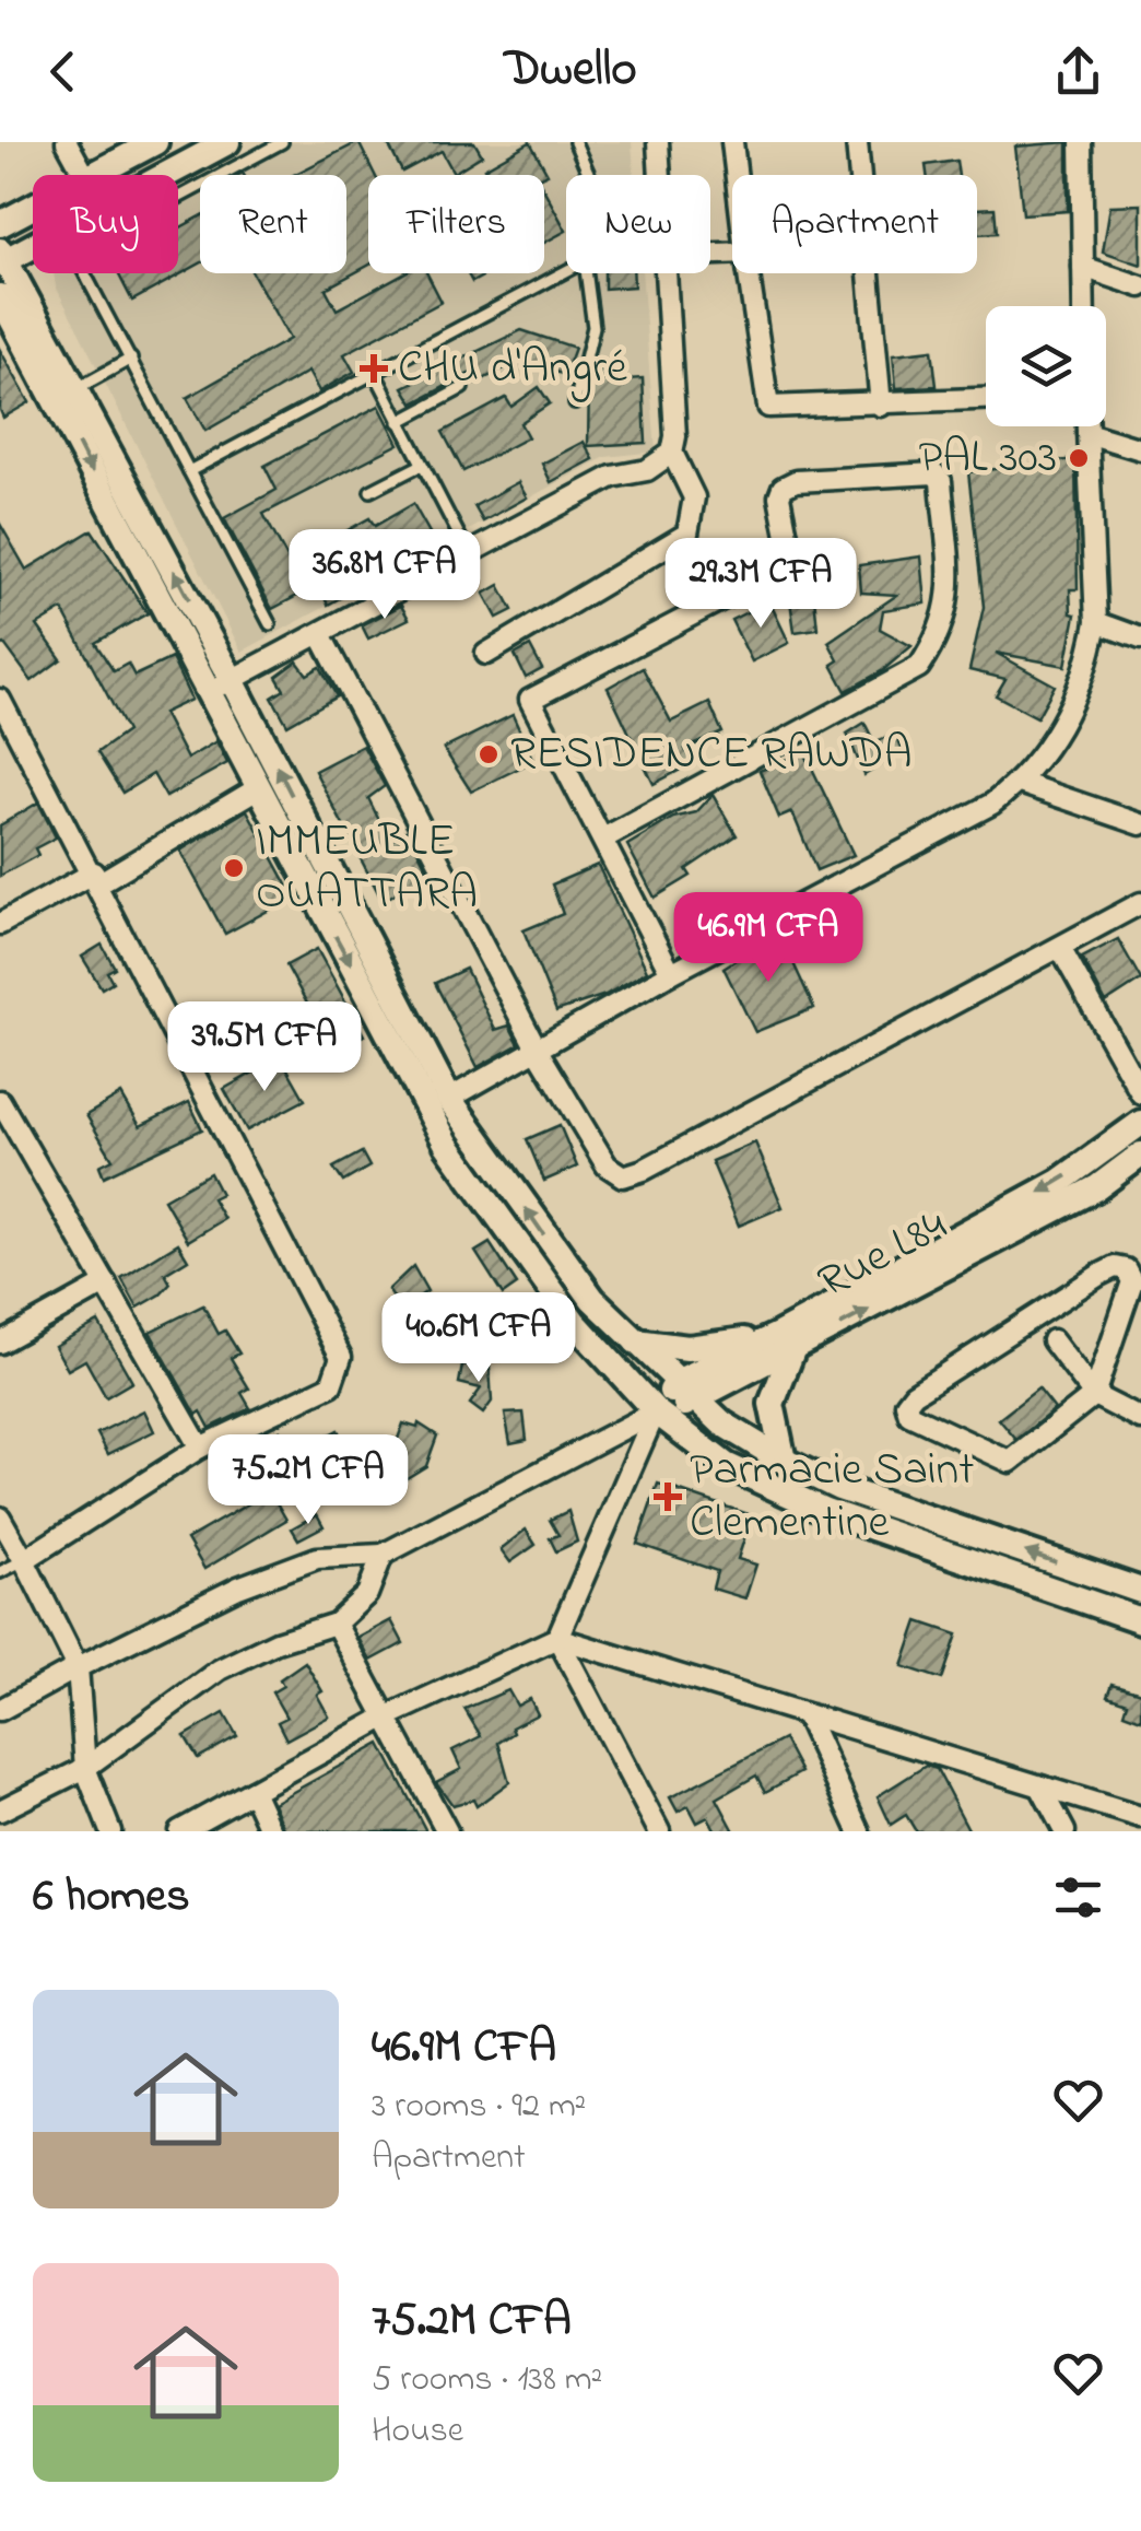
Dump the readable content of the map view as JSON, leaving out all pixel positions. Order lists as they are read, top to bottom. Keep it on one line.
{"streets":{"main road":["Rue L84"]},"places":{"health":["CHU d'Angré","Parmacie Saint Clementine"],"other":["PAL 303","RESIDENCE RAWDA","IMMEUBLE OUATTARA"]},"page":{"header":"Dwello","chip":["Buy","Rent","Filters","New","Apartment"],"price":["36.8M CFA","29.3M CFA","46.9M CFA","39.5M CFA","40.6M CFA","75.2M CFA"],"heading":"6 homes","list":[{"name":"46.9M CFA","note":"3 rooms · 92 m² · Apartment"},{"name":"75.2M CFA","note":"5 rooms · 138 m² · House"}]}}
